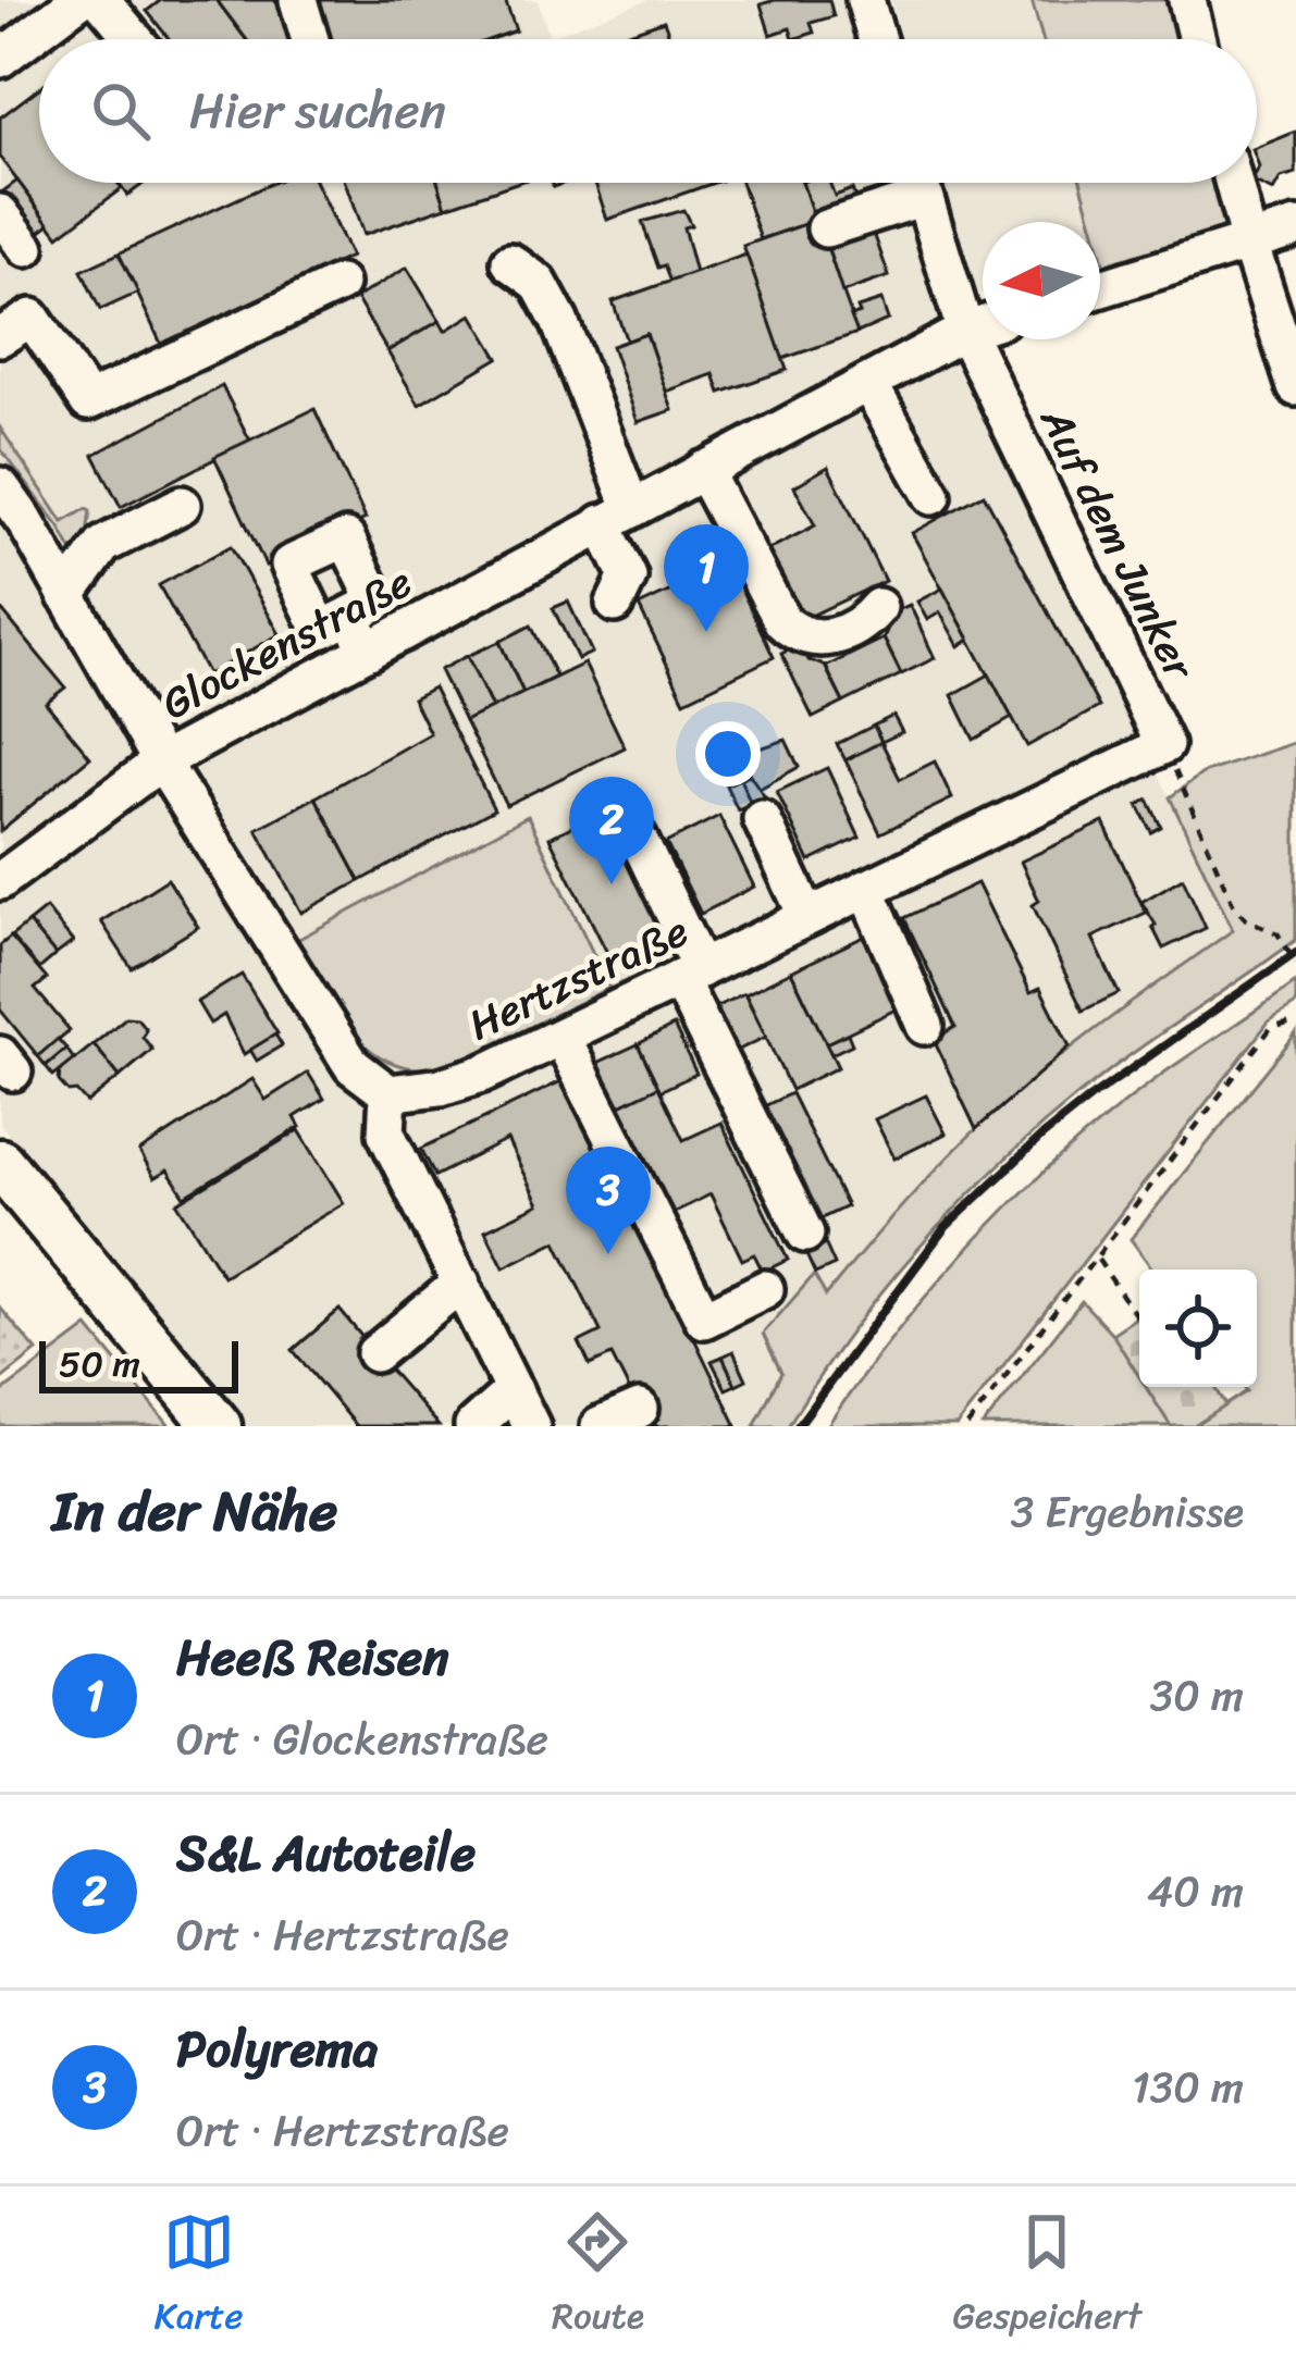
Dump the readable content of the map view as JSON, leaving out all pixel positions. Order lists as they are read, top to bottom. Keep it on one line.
{"streets":{"street":["Auf dem Junker","Glockenstraße","Hertzstraße"]},"crossings":[["Auf dem Junker","Glockenstraße"],["Auf dem Junker","Hertzstraße"]],"scale_bar":"50 m","north":"left","page":{"search":"Hier suchen","pins":["1","2","3"],"scale":"50 m","heading":["In der Nähe","3 Ergebnisse"],"list":[{"mark":"1","name":"Heeß Reisen","note":"Ort · Glockenstraße","value":"30 m"},{"mark":"2","name":"S&L Autoteile","note":"Ort · Hertzstraße","value":"40 m"},{"mark":"3","name":"Polyrema","note":"Ort · Hertzstraße","value":"130 m"}],"nav":["Karte","Route","Gespeichert"]}}
